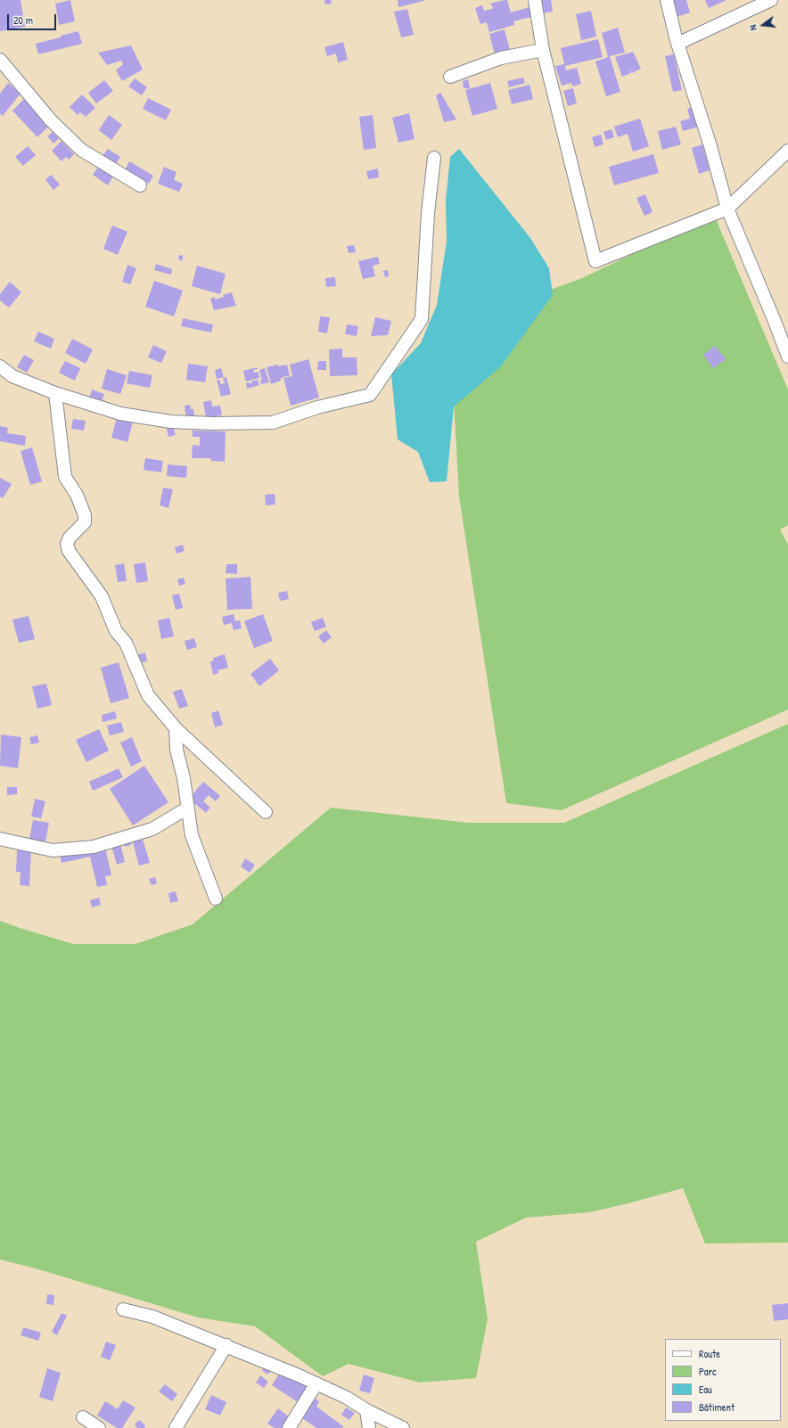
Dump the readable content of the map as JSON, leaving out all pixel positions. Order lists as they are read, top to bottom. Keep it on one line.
{"legend":["Route","Parc","Eau","Bâtiment"],"scale_bar":"20 m","north":"left"}
